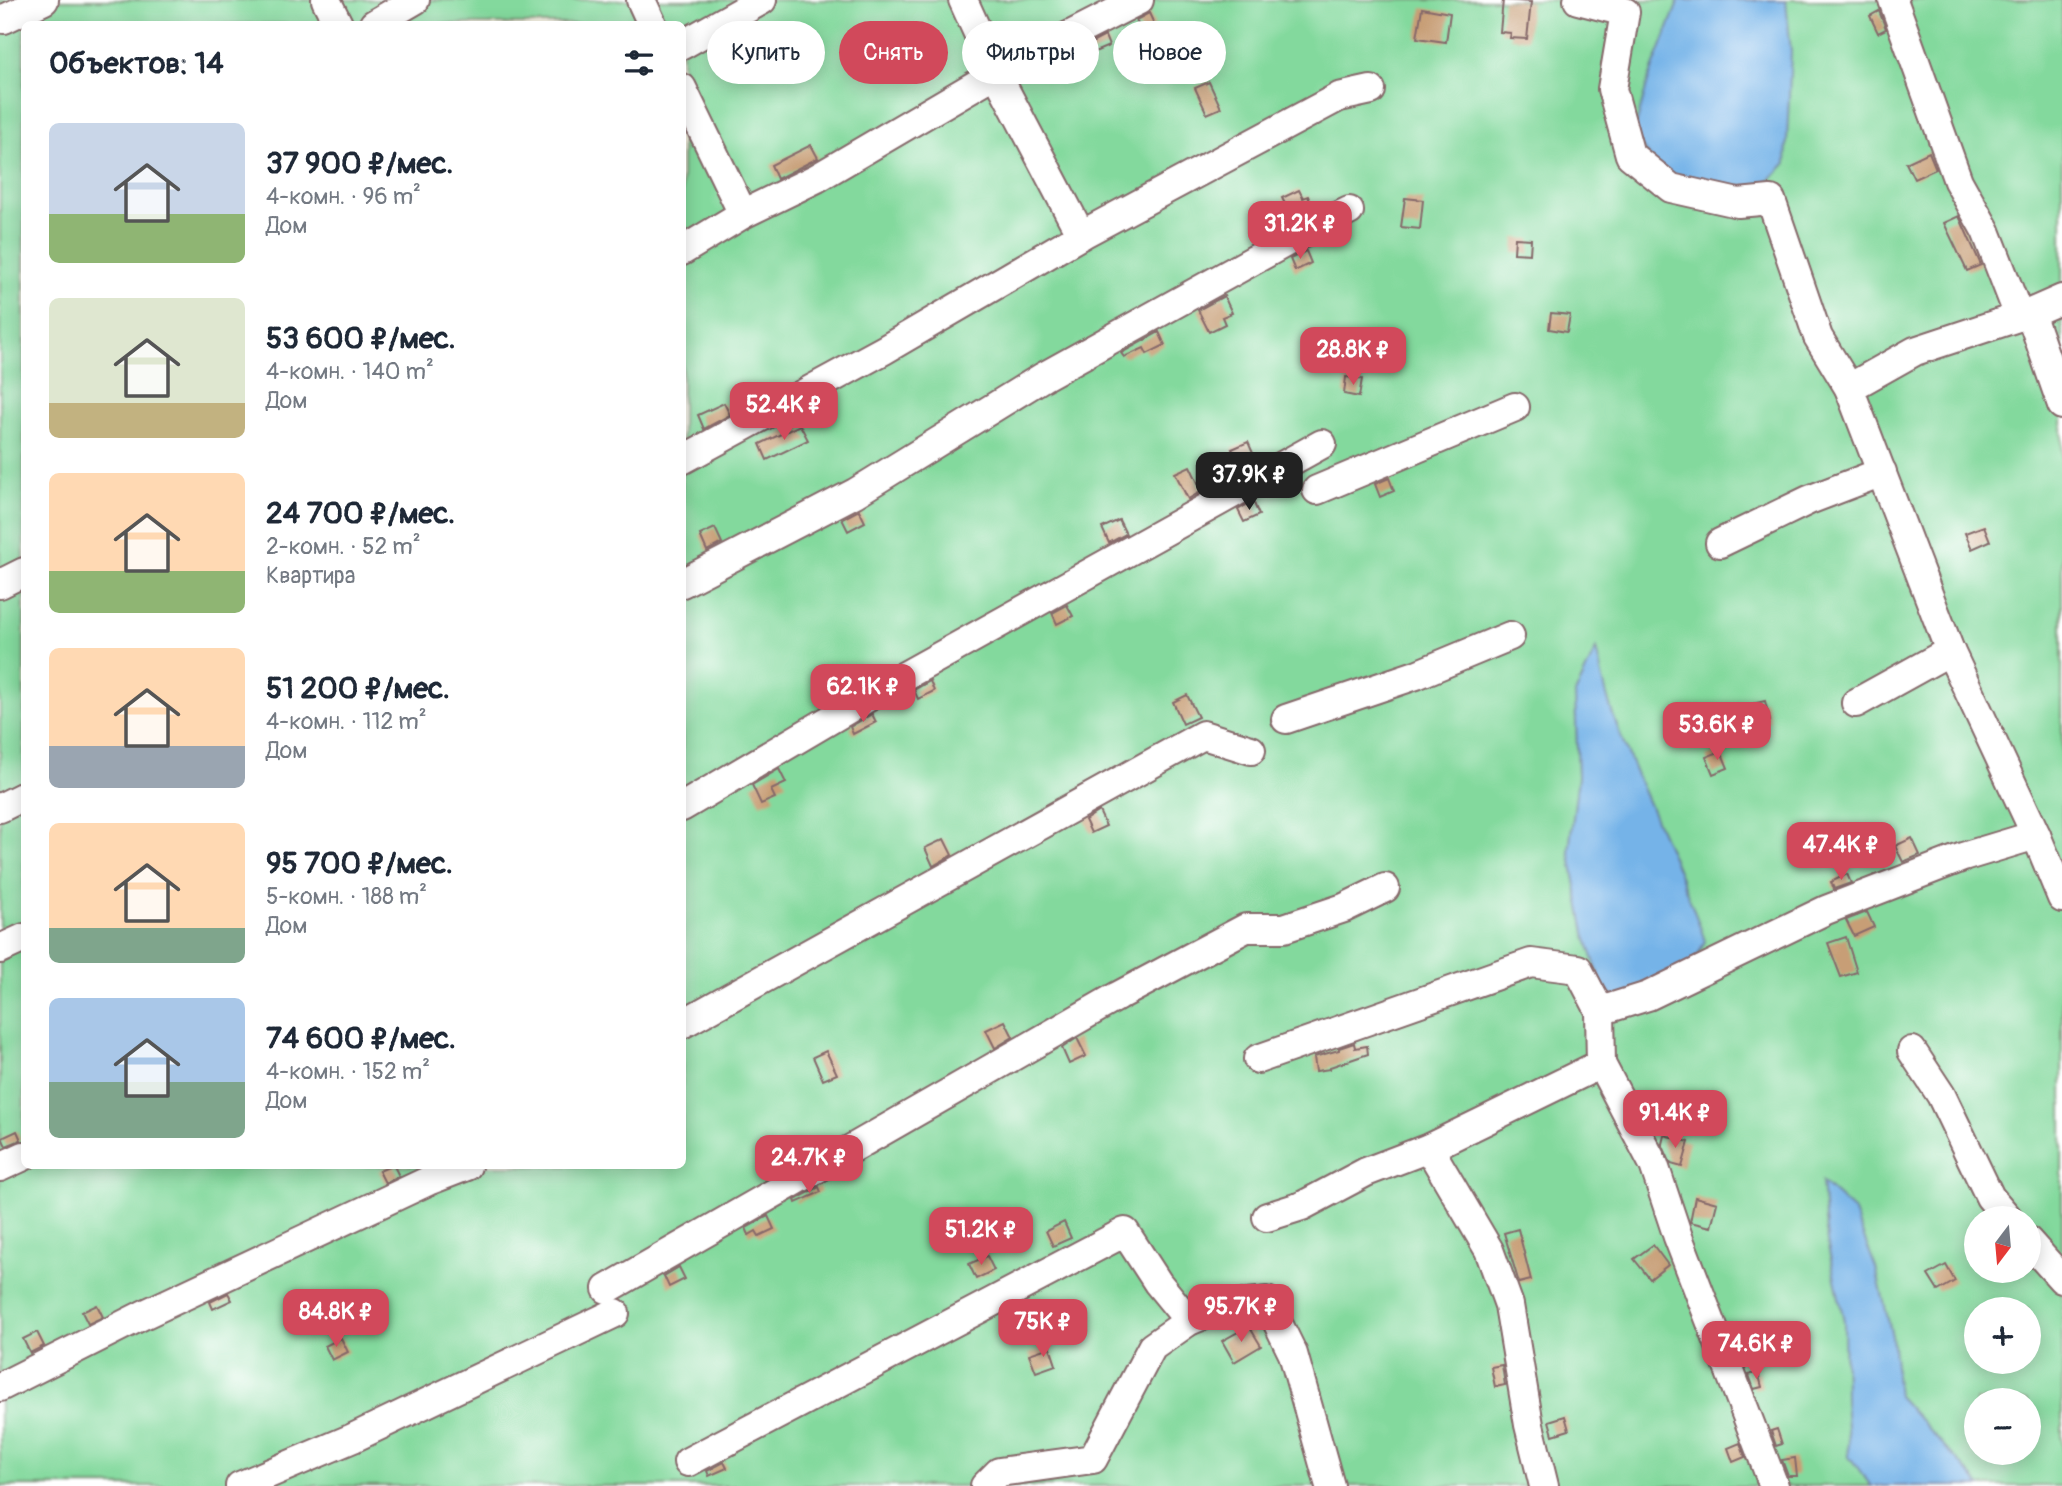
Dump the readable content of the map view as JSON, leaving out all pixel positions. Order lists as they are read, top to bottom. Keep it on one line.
{"north":"bottom","page":{"chip":["Купить","Снять","Фильтры","Новое"],"heading":"Объектов: 14","list":[{"name":"37 900 ₽/мес.","note":"4-комн. · 96 m² · Дом"},{"name":"53 600 ₽/мес.","note":"4-комн. · 140 m² · Дом"},{"name":"24 700 ₽/мес.","note":"2-комн. · 52 m² · Квартира"},{"name":"51 200 ₽/мес.","note":"4-комн. · 112 m² · Дом"},{"name":"95 700 ₽/мес.","note":"5-комн. · 188 m² · Дом"},{"name":"74 600 ₽/мес.","note":"4-комн. · 152 m² · Дом"}],"price":["31.2K ₽","28.8K ₽","52.4K ₽","37.9K ₽","62.1K ₽","53.6K ₽","47.4K ₽","91.4K ₽","24.7K ₽","51.2K ₽","95.7K ₽","84.8K ₽","75K ₽","74.6K ₽"],"map_buttons":["+","−"]}}
